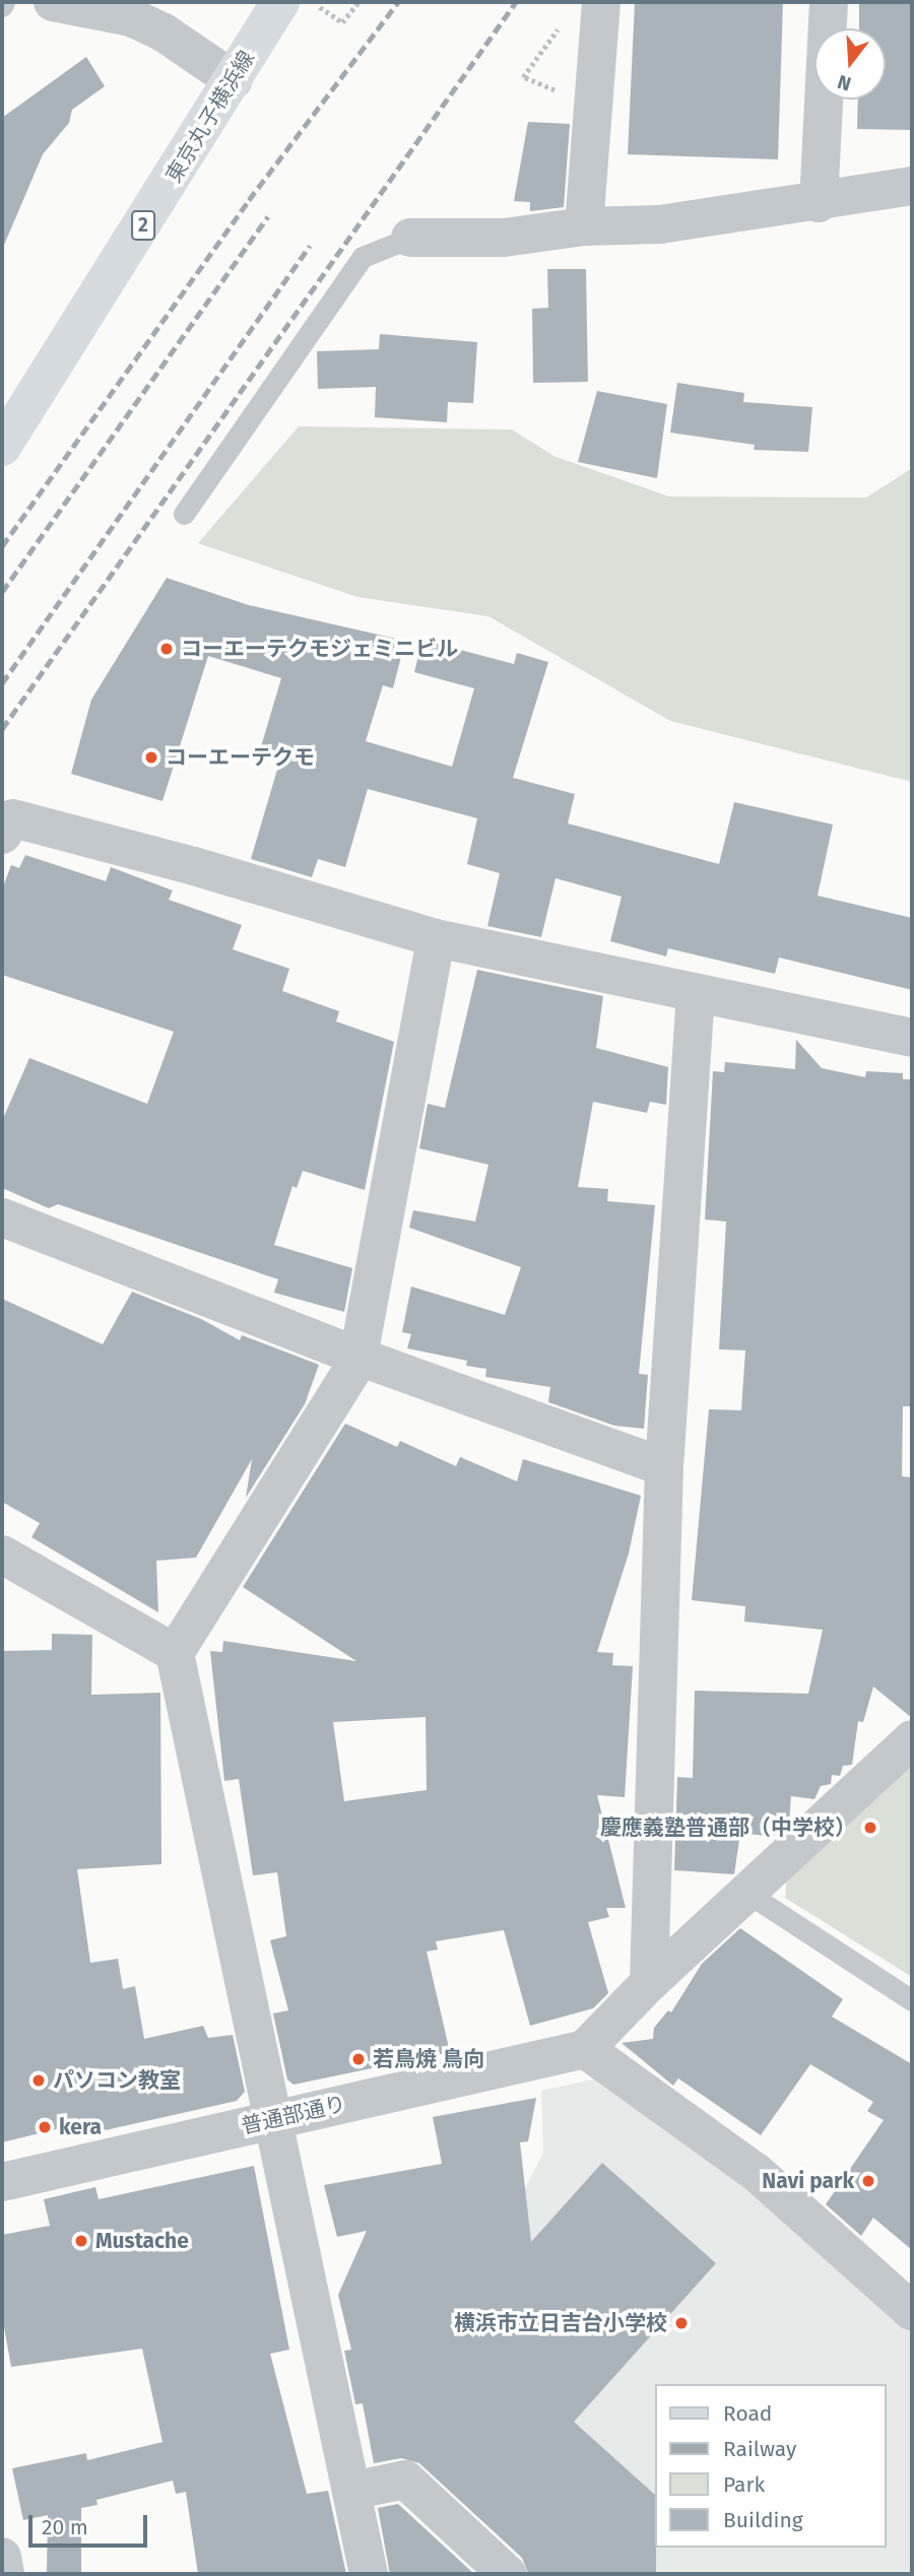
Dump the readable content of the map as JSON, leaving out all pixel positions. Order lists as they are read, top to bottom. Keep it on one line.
{"streets":{"main road":["東京丸子横浜線","2"],"street":["普通部通り"]},"places":["コーエーテクモジェミニビル","コーエーテクモ","慶應義塾普通部（中学校）","若鳥焼 鳥向","パソコン教室","kera","Navi park","Mustache","横浜市立日吉台小学校"],"legend":["Road","Railway","Park","Building"],"scale_bar":"20 m","north":"bottom"}
